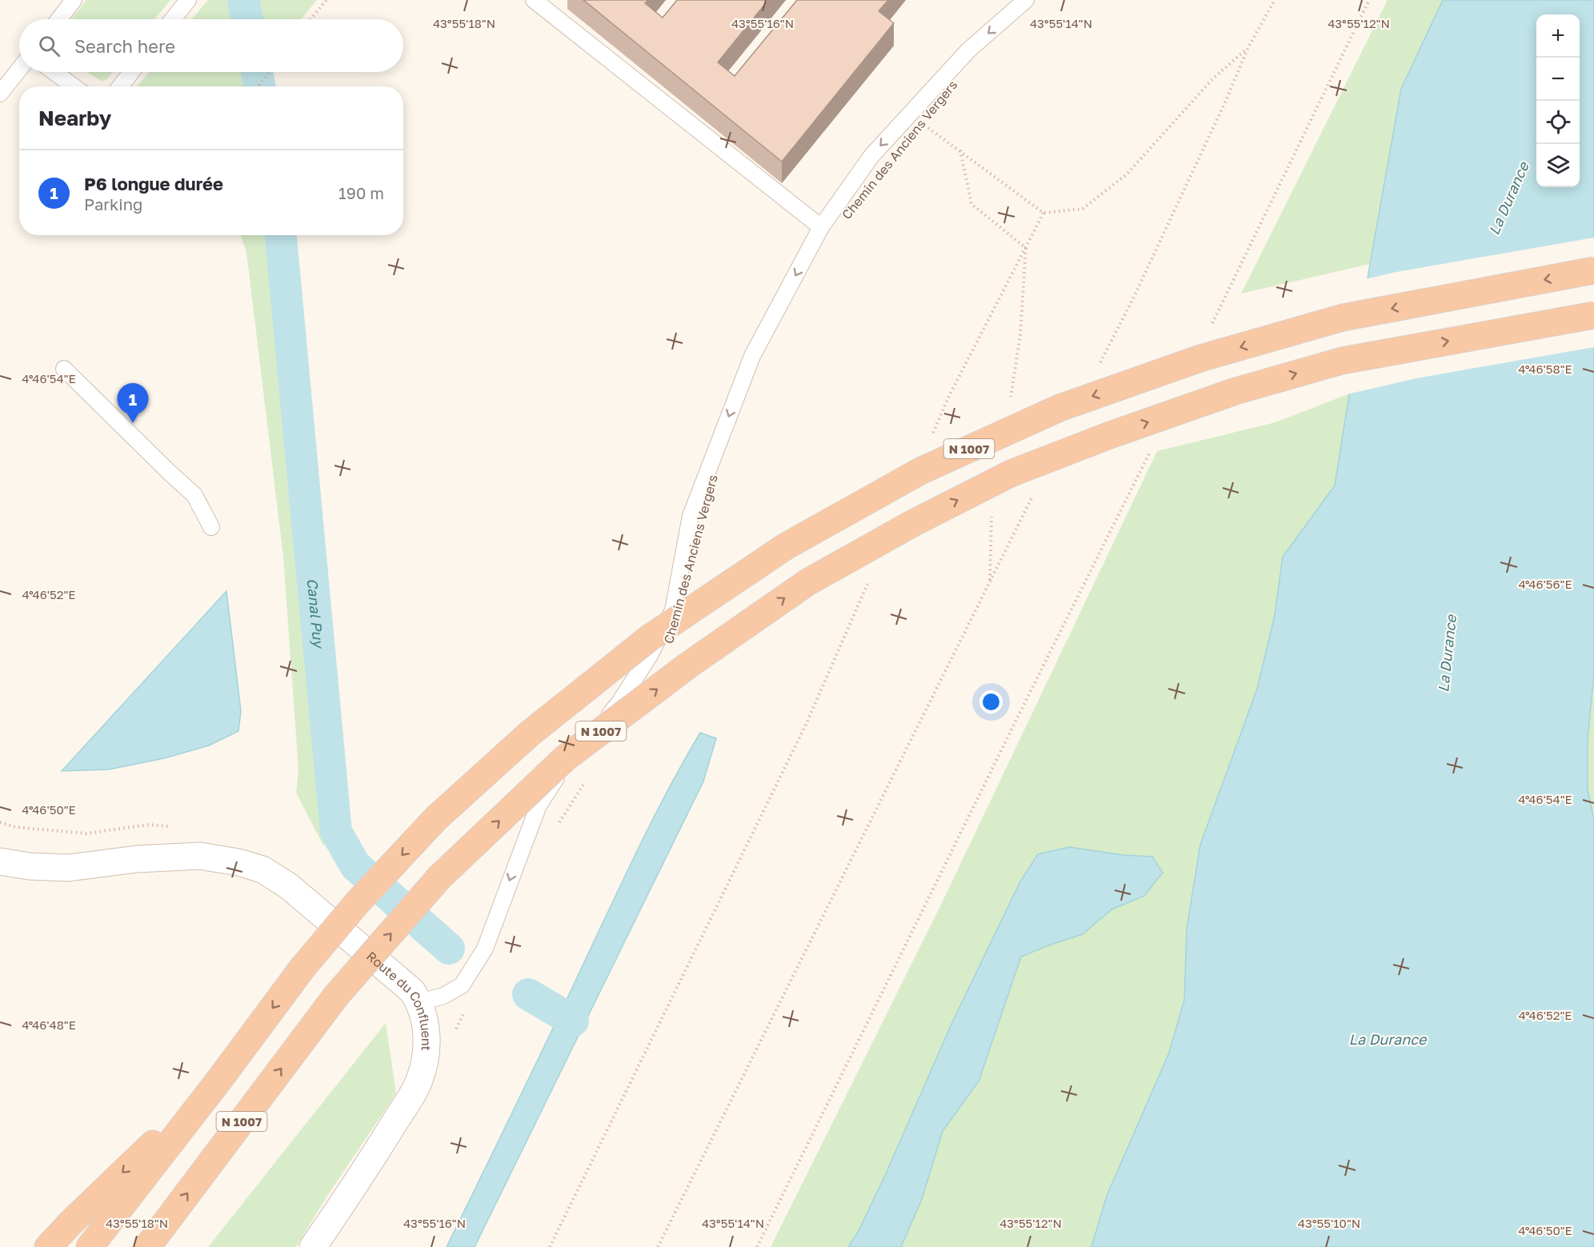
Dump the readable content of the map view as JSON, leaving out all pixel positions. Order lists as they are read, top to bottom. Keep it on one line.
{"streets":{"highway":["N 1007"],"street":["Route du Confluent"],"path":["Chemin des Anciens Vergers"]},"water":["La Durance","Canal Puy"],"page":{"map_buttons":["+","−"],"search":"Search here","heading":"Nearby","list":[{"mark":"1","name":"P6 longue durée","note":"Parking","value":"190 m"}],"pins":"1"},"coordinates":["43°55'18\"N","43°55'16\"N","43°55'14\"N","43°55'12\"N","4°46'58\"E","4°46'54\"E","4°46'56\"E","4°46'52\"E","4°46'50\"E","4°46'48\"E","43°55'10\"N"]}
